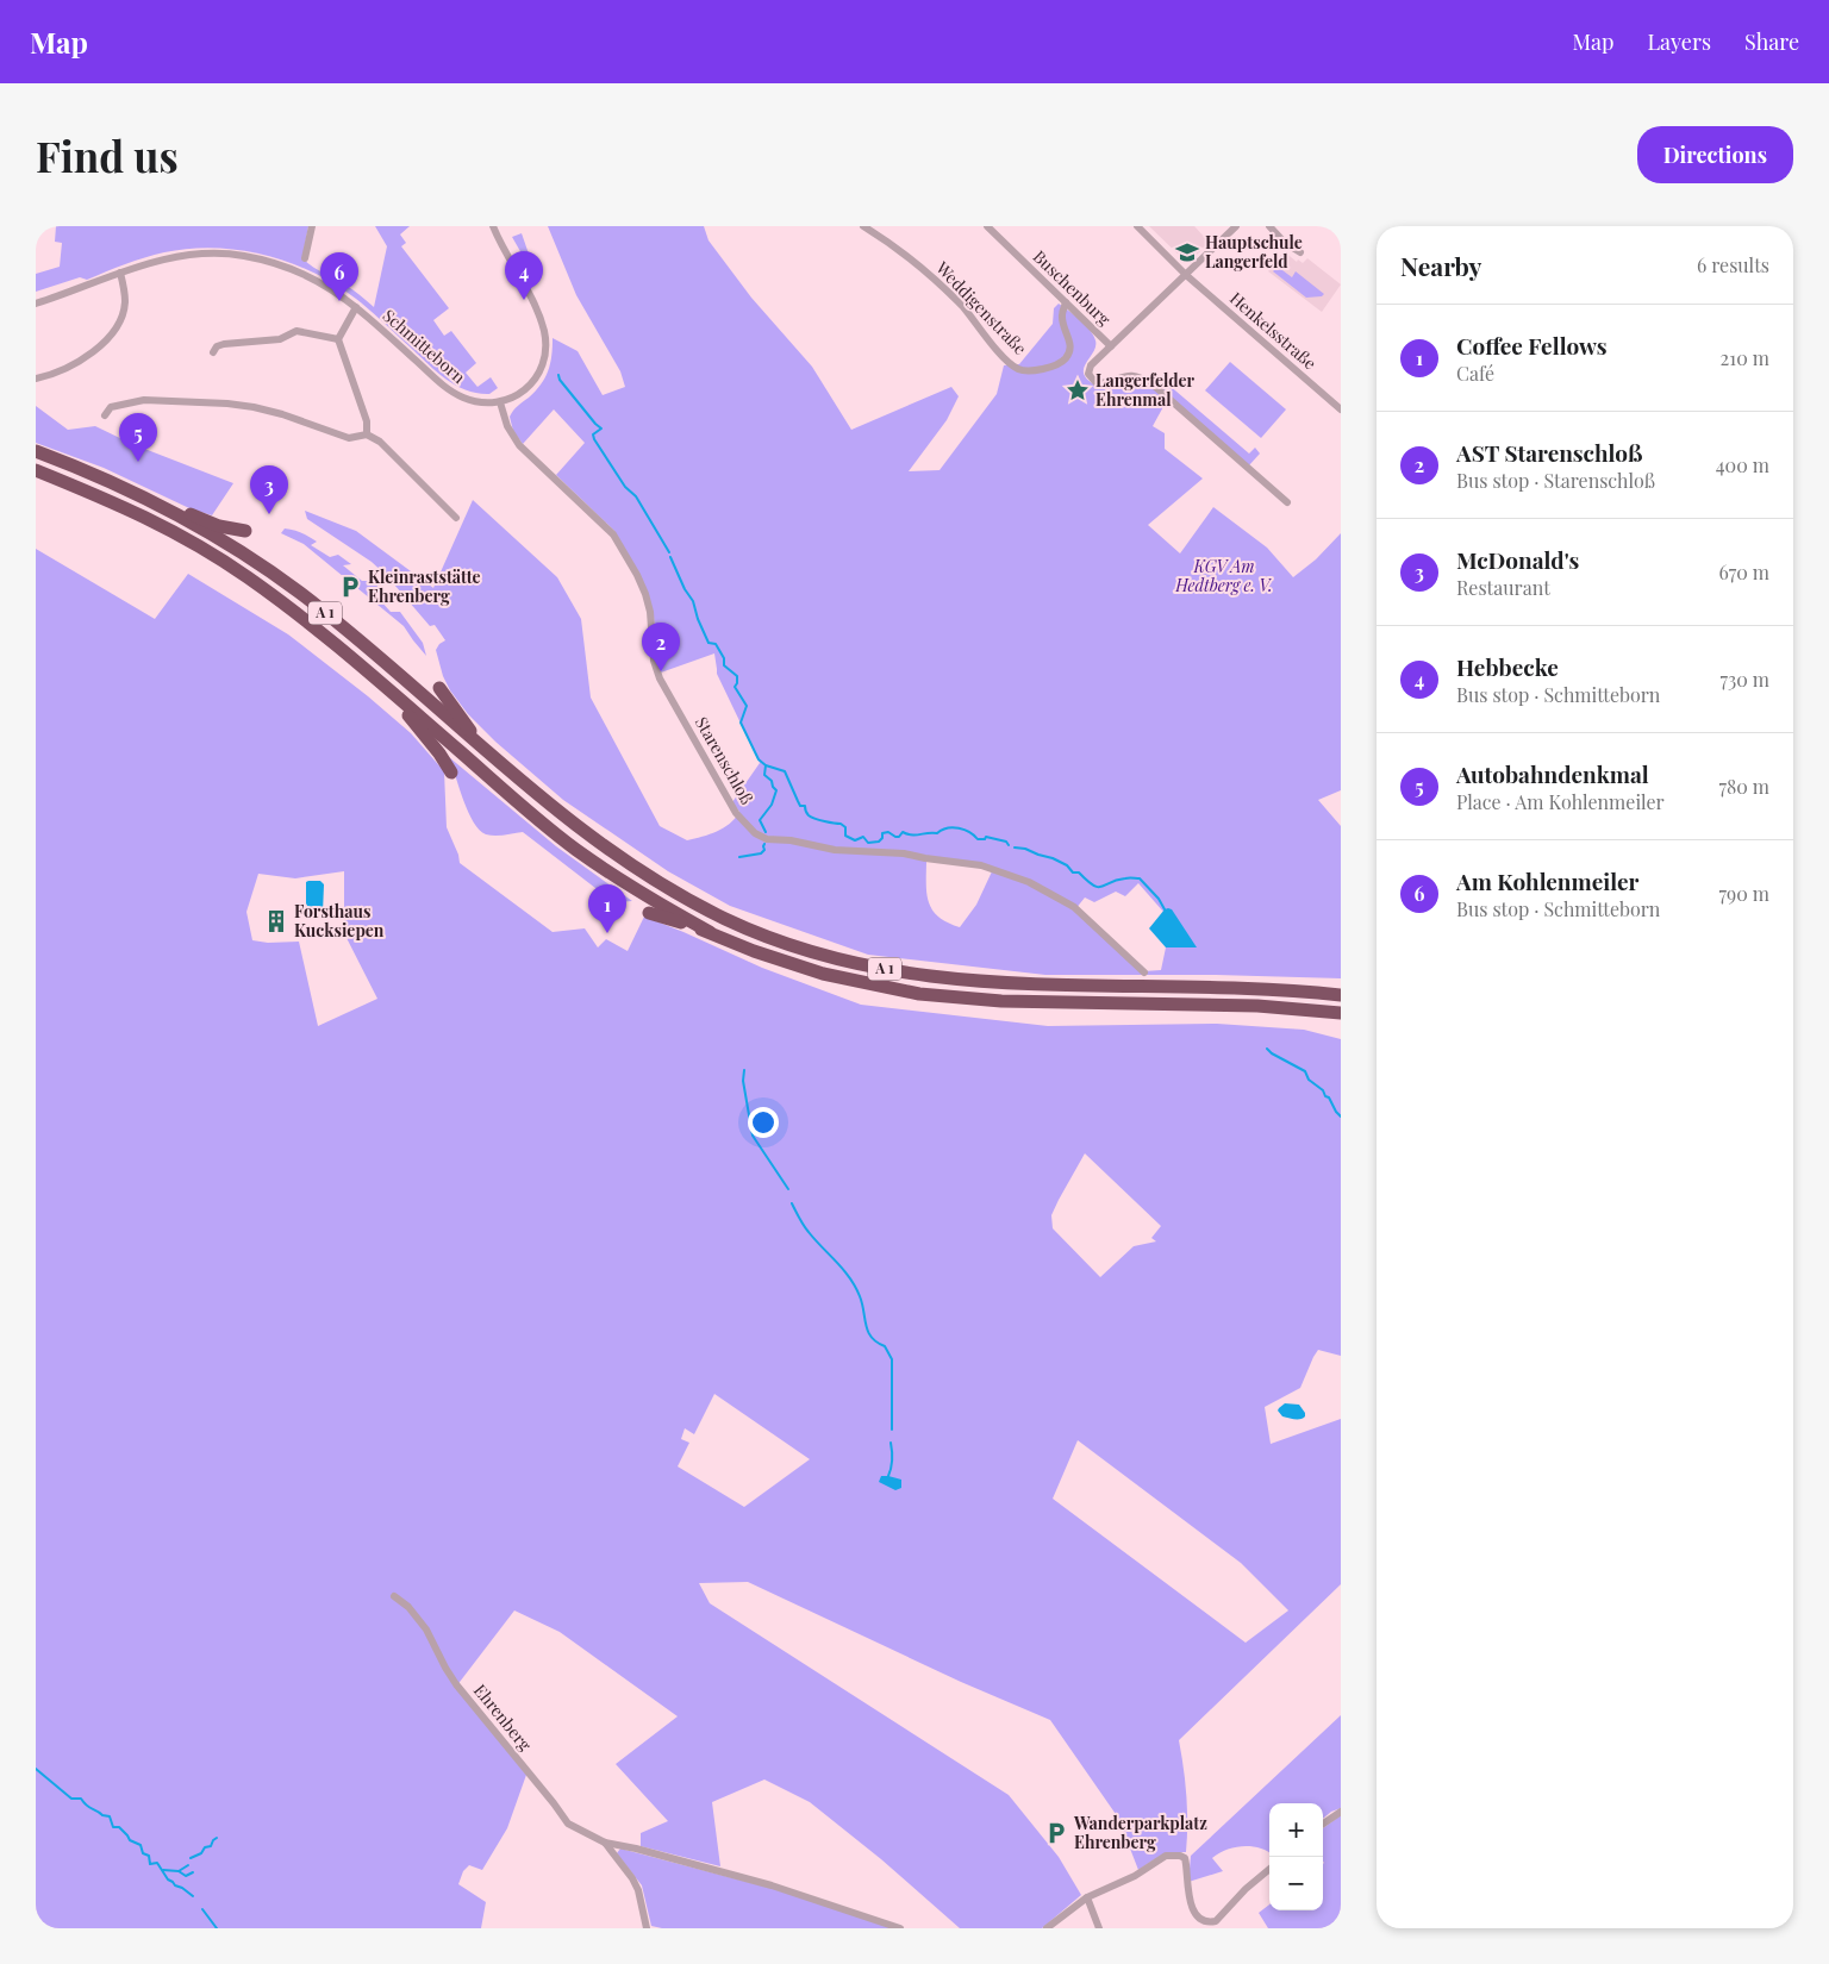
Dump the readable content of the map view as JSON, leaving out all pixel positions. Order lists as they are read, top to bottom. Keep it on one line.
{"streets":{"highway":["A 1"],"street":["Buschenburg","Weddigenstraße","Henkelsstraße","Schmitteborn","Starenschloß","Ehrenberg"]},"crossings":[["Buschenburg","Weddigenstraße"],["Schmitteborn","Starenschloß"]],"parks":["KGV Am Hedtberg e. V."],"places":{"school or university":["Hauptschule Langerfeld"],"place":["Langerfelder Ehrenmal"],"parking":["Kleinraststätte Ehrenberg","Wanderparkplatz Ehrenberg"],"building":["Forsthaus Kucksiepen"]},"page":{"header":"Map","nav":["Map","Layers","Share"],"buttons":"Directions","title":"Find us","heading":["Nearby","6 results"],"pins":["4","6","5","3","2","1"],"list":[{"mark":"1","name":"Coffee Fellows","note":"Café","value":"210 m"},{"mark":"2","name":"AST Starenschloß","note":"Bus stop · Starenschloß","value":"400 m"},{"mark":"3","name":"McDonald's","note":"Restaurant","value":"670 m"},{"mark":"4","name":"Hebbecke","note":"Bus stop · Schmitteborn","value":"730 m"},{"mark":"5","name":"Autobahndenkmal","note":"Place · Am Kohlenmeiler","value":"780 m"},{"mark":"6","name":"Am Kohlenmeiler","note":"Bus stop · Schmitteborn","value":"790 m"}],"map_buttons":["+","−"]}}
